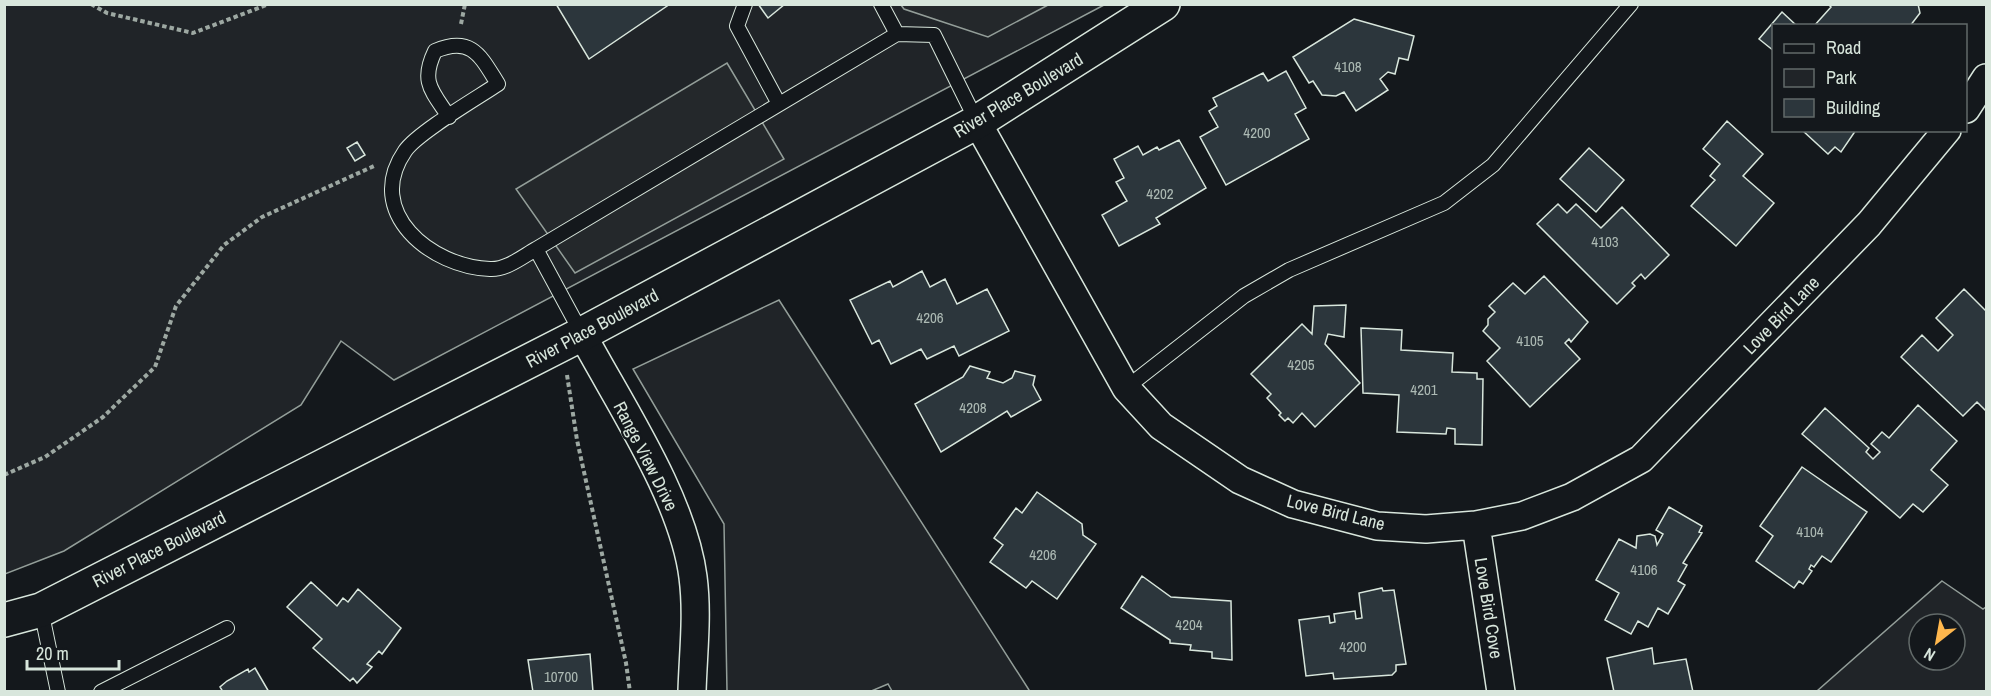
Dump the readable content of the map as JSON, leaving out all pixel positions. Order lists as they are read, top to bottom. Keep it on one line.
{"streets":{"street":["River Place Boulevard","Love Bird Lane","Range View Drive","Love Bird Cove"]},"crossings":[["River Place Boulevard","Love Bird Lane"],["River Place Boulevard","Range View Drive"],["Love Bird Lane","Love Bird Cove"]],"house_numbers":["4108","4200","4202","4103","4206","4105","4205","4201","4208","4104","4206","4106","4204","4200","10700"],"legend":["Road","Park","Building"],"scale_bar":"20 m","north":"bottom left"}
